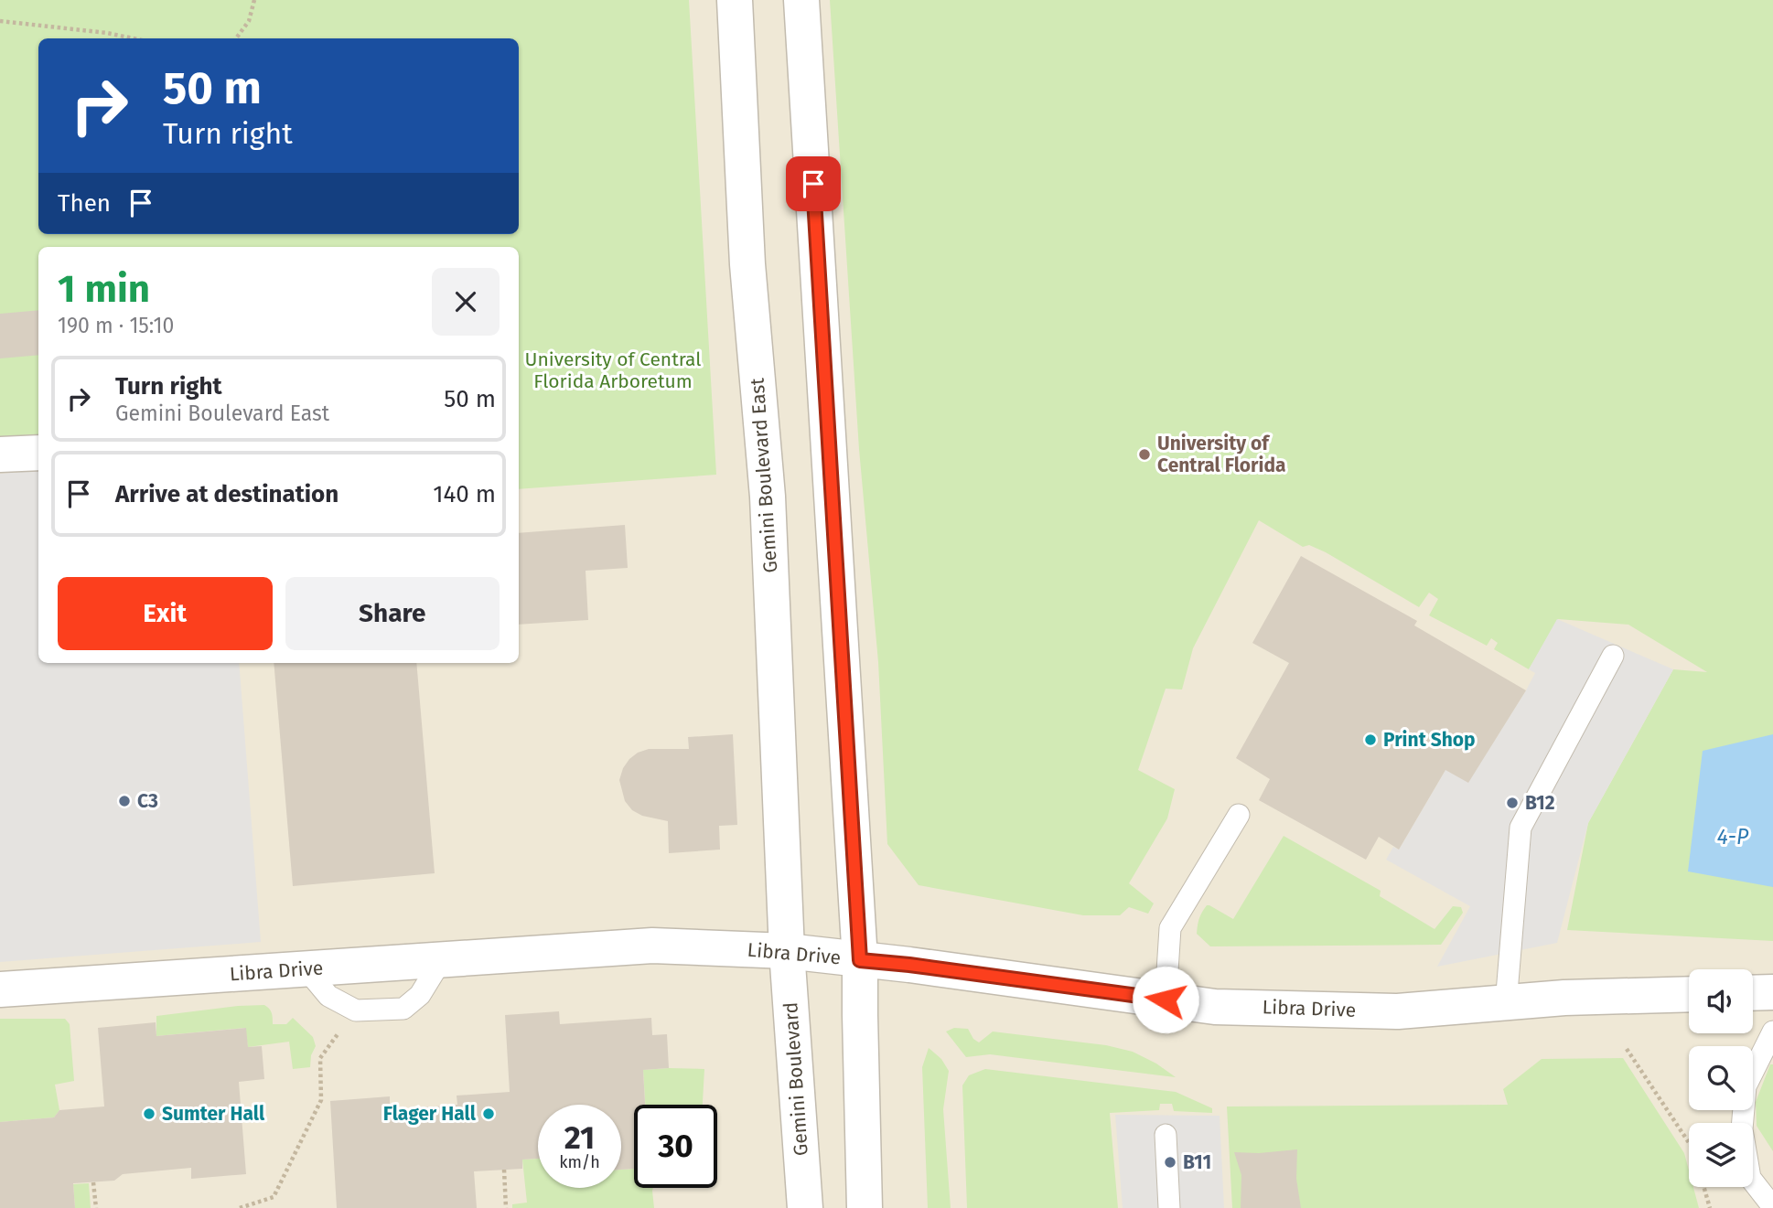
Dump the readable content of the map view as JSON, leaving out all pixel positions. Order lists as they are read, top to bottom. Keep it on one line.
{"streets":{"street":["Gemini Boulevard East","Libra Drive","Gemini Boulevard"]},"crossings":[["Gemini Boulevard East","Libra Drive"],["Gemini Boulevard East","Gemini Boulevard"],["Libra Drive","Gemini Boulevard"]],"water":["4-P"],"parks":["University of Central Florida Arboretum"],"places":["University of Central Florida","Print Shop","C3","B12","Sumter Hall","Flager Hall","B11"],"page":{"turn":["50 m","Turn right"],"then":"Then","heading":["1 min","190 m · 15:10"],"list":[{"name":"Turn right","note":"Gemini Boulevard East","value":"50 m"},{"name":"Arrive at destination","value":"140 m"}],"buttons":["Exit","Share"],"speed":"21 km/h","limit":"30"}}
